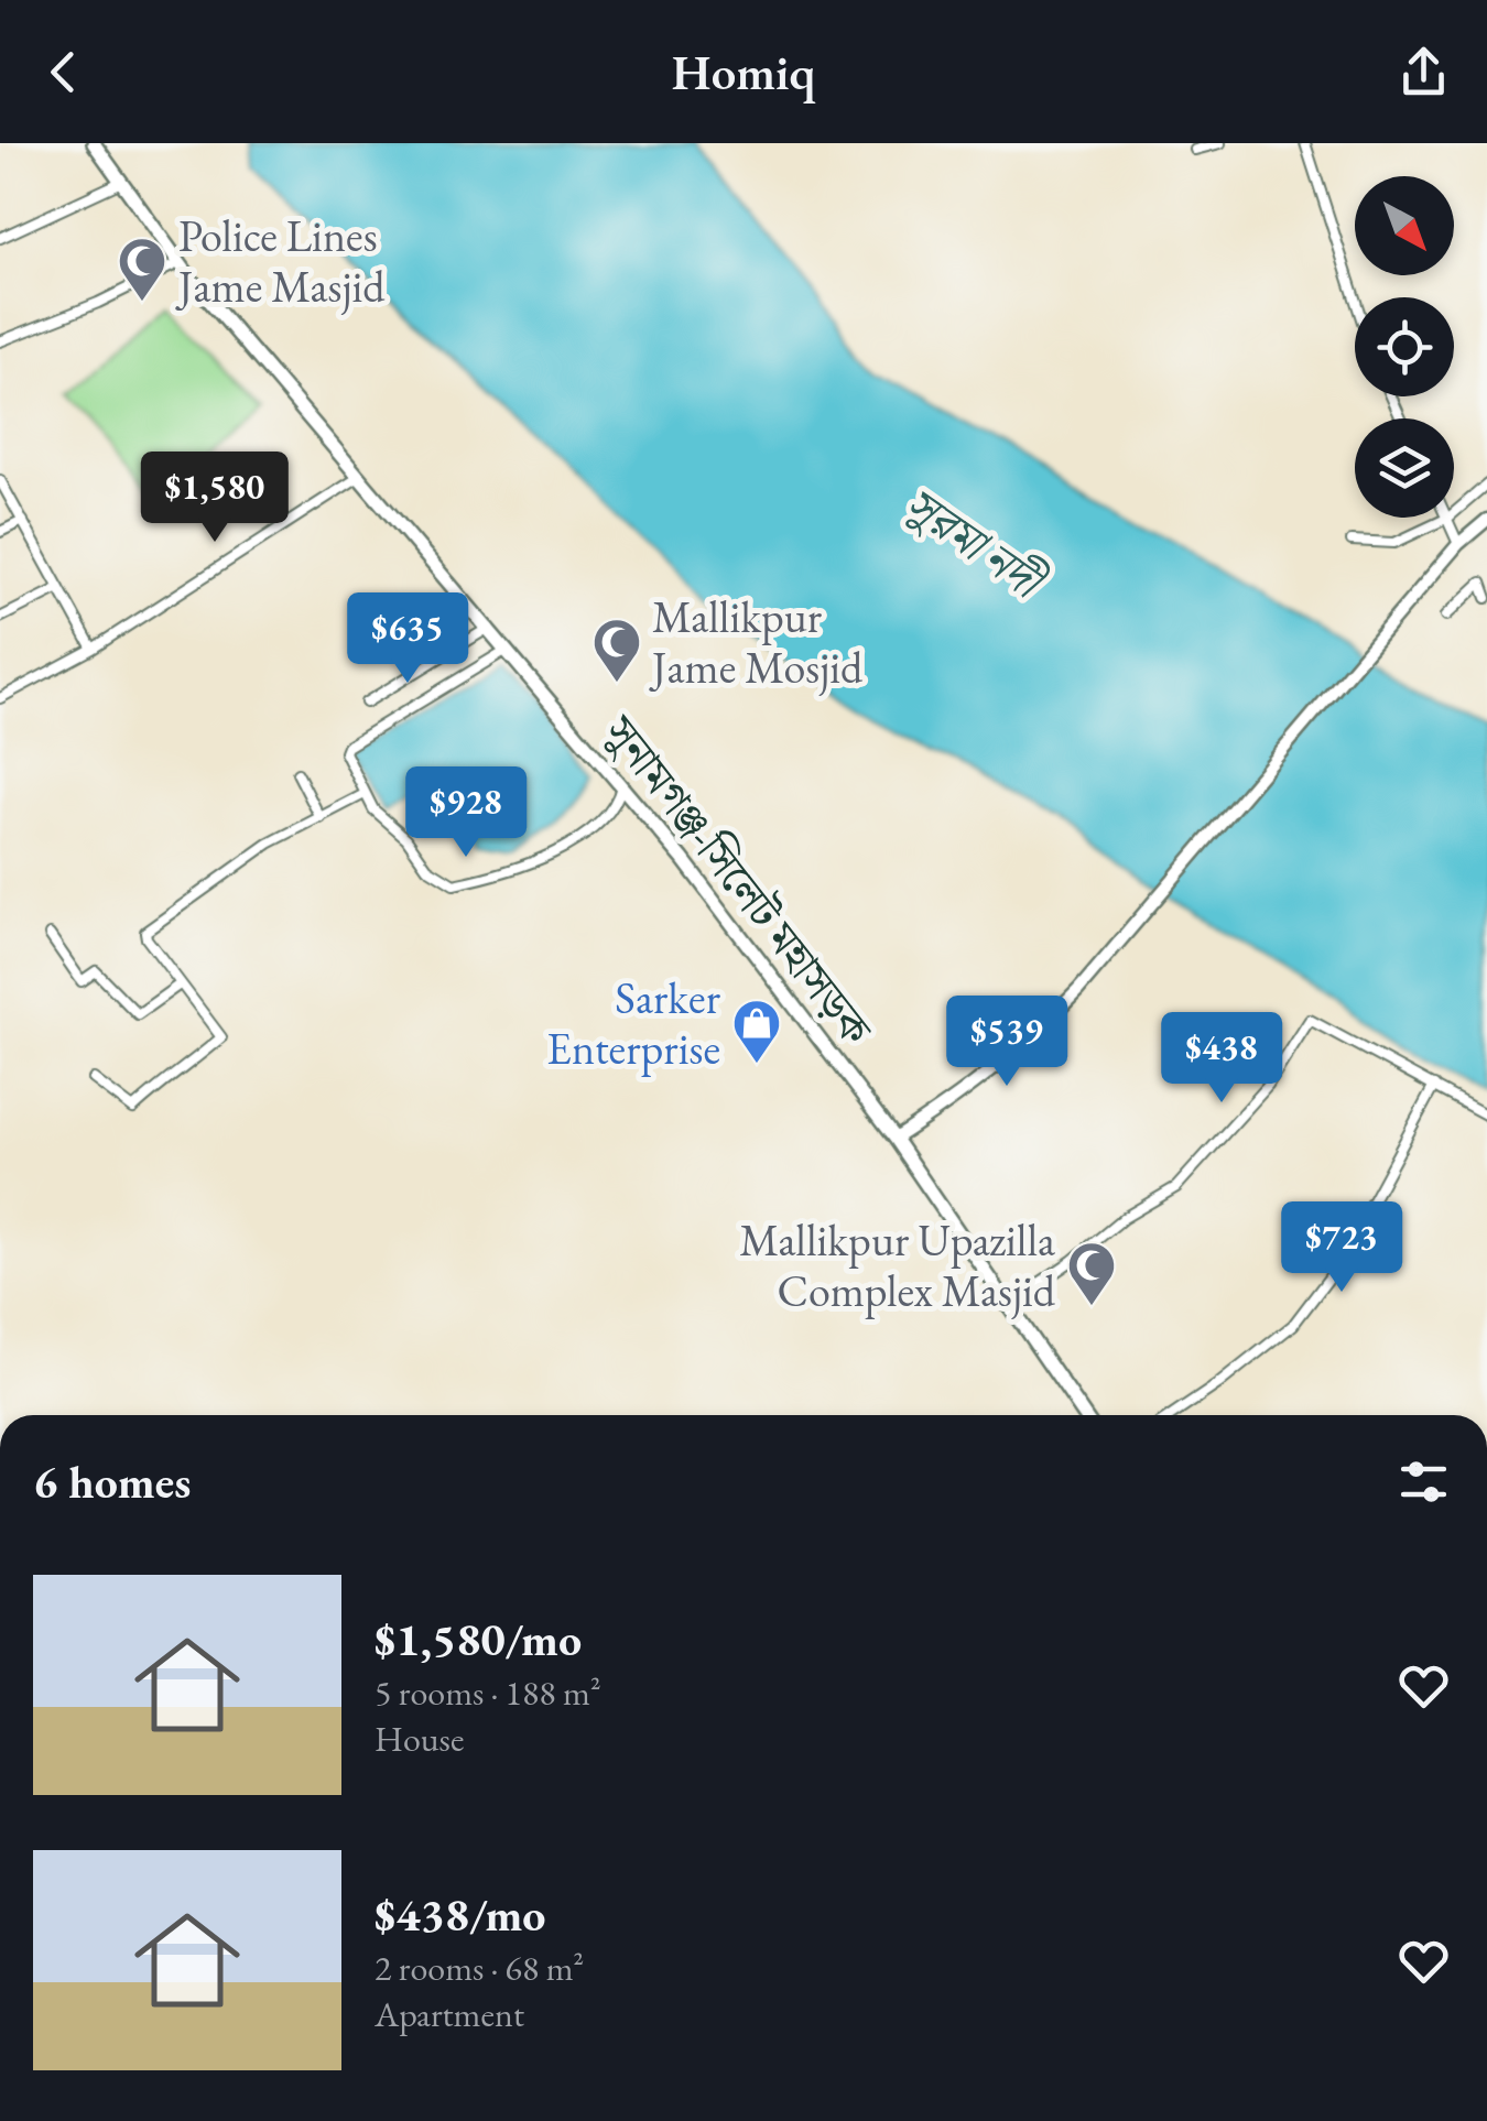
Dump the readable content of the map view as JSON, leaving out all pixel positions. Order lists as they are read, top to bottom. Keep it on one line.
{"streets":{"main road":["সুনামগঞ্জ-সিলেট মহাসড়ক"]},"water":["সুরমা নদী"],"places":{"mosque":["Police Lines Jame Masjid","Mallikpur Jame Mosjid","Mallikpur Upazilla Complex Masjid"],"shop":["Sarker Enterprise"]},"north":"bottom right","page":{"header":"Homiq","price":["$1,580","$635","$928","$539","$438","$723"],"heading":"6 homes","list":[{"name":"$1,580/mo","note":"5 rooms · 188 m² · House"},{"name":"$438/mo","note":"2 rooms · 68 m² · Apartment"}]}}
